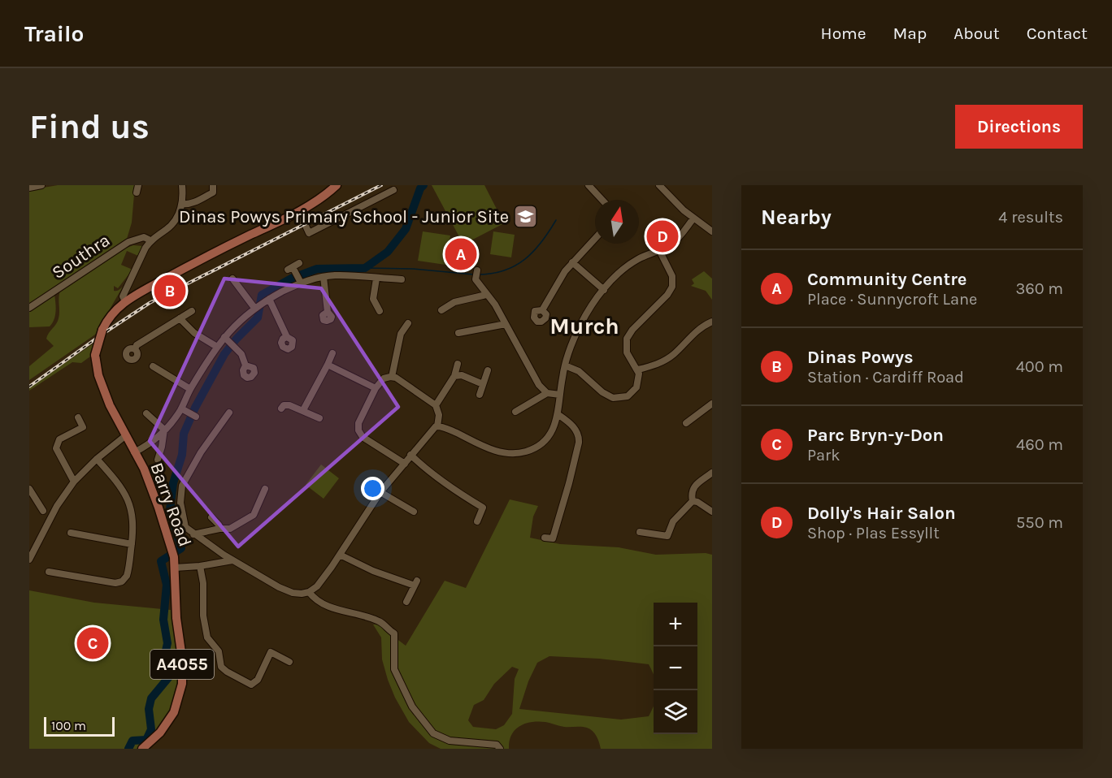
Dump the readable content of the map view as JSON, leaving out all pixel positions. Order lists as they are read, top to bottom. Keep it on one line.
{"streets":{"main road":["Barry Road","A4055"],"street":["Southra"]},"crossings":[["Barry Road","A4055"]],"districts":["Murch"],"places":{"school or university":["Dinas Powys Primary School - Junior Site"]},"scale_bar":"100 m","north":"top","page":{"header":"Trailo","nav":["Home","Map","About","Contact"],"buttons":"Directions","title":"Find us","heading":["Nearby","4 results"],"pins":["D","A","B","C"],"list":[{"mark":"A","name":"Community Centre","note":"Place · Sunnycroft Lane","value":"360 m"},{"mark":"B","name":"Dinas Powys","note":"Station · Cardiff Road","value":"400 m"},{"mark":"C","name":"Parc Bryn-y-Don","note":"Park","value":"460 m"},{"mark":"D","name":"Dolly's Hair Salon","note":"Shop · Plas Essyllt","value":"550 m"}],"map_buttons":["+","−"],"scale":"100 m"}}
